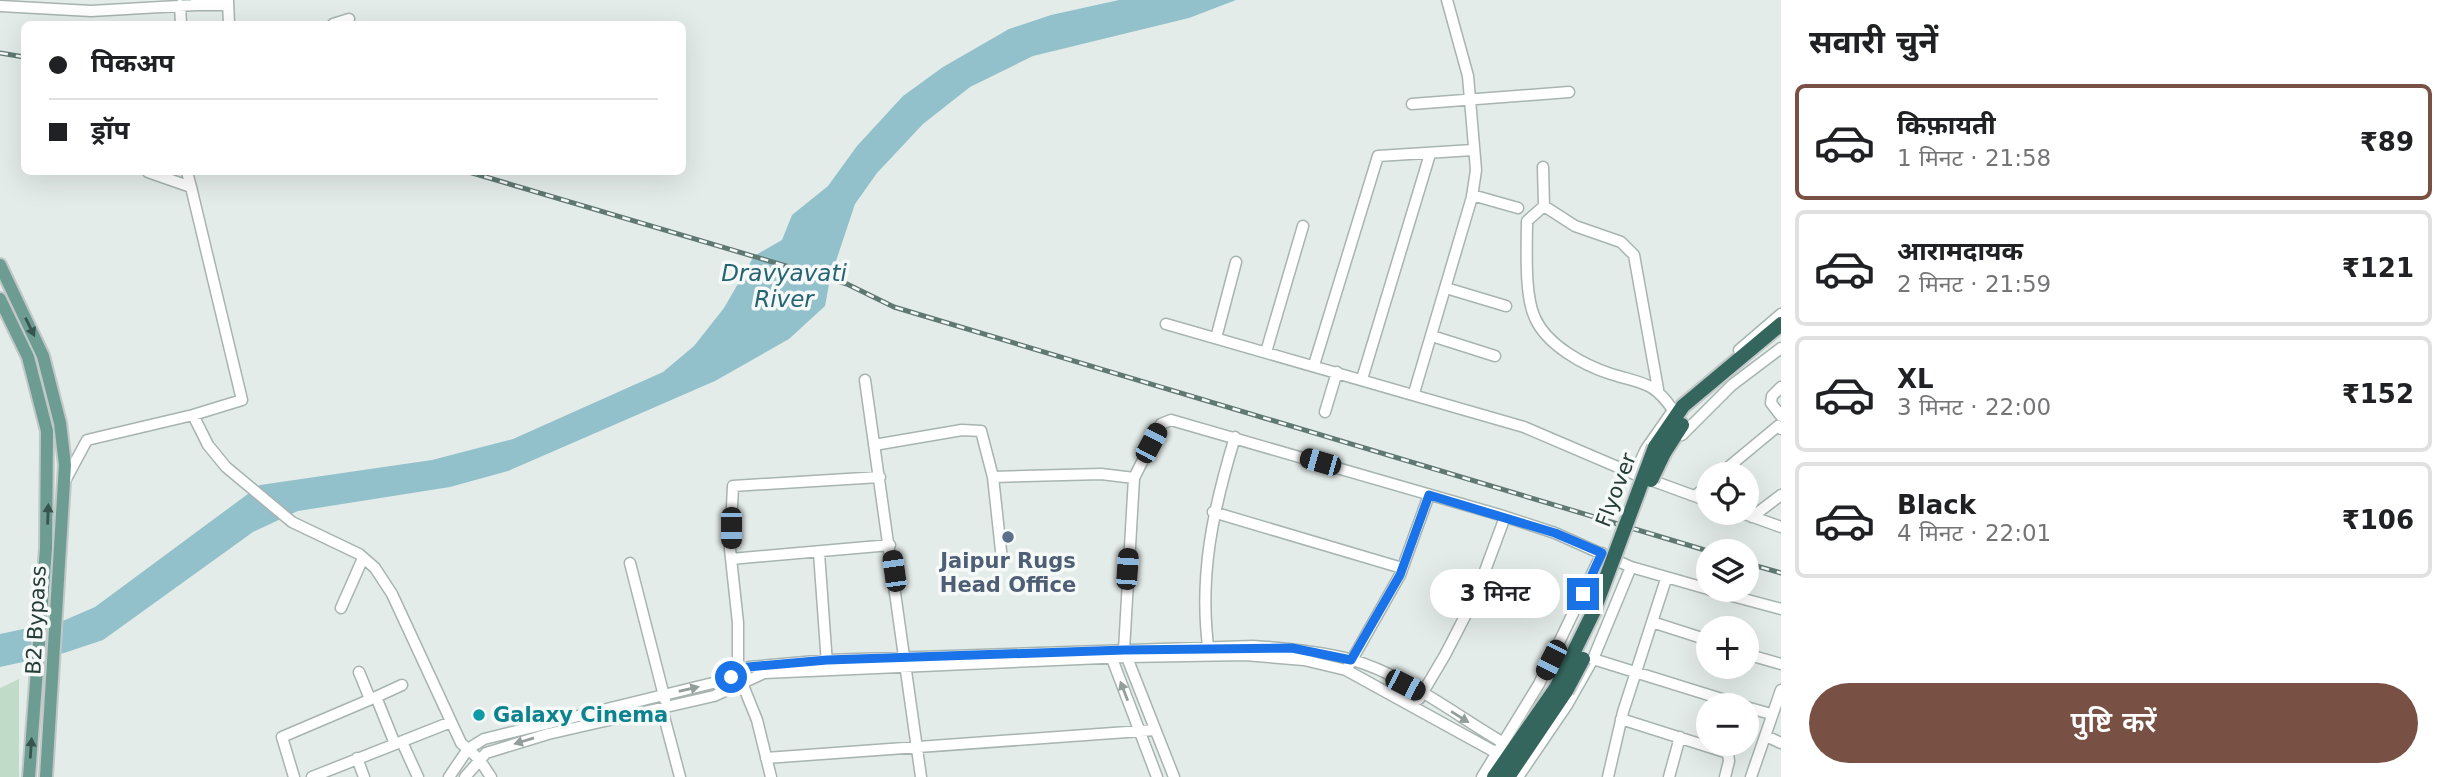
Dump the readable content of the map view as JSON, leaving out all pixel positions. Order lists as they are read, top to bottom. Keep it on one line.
{"streets":{"highway":["Flyover"],"main road":["B2 Bypass"]},"water":["Dravyavati River"],"places":["Jaipur Rugs Head Office","Galaxy Cinema"],"page":{"heading":"सवारी चुनें","banner":["पिकअप","ड्रॉप"],"list":[{"name":"किफ़ायती","note":"1 मिनट · 21:58","value":"₹89"},{"name":"आरामदायक","note":"2 मिनट · 21:59","value":"₹121"},{"name":"XL","note":"3 मिनट · 22:00","value":"₹152"},{"name":"Black","note":"4 मिनट · 22:01","value":"₹106"}],"map_buttons":["+","−"],"bubble":"3 मिनट","buttons":"पुष्टि करें"}}
